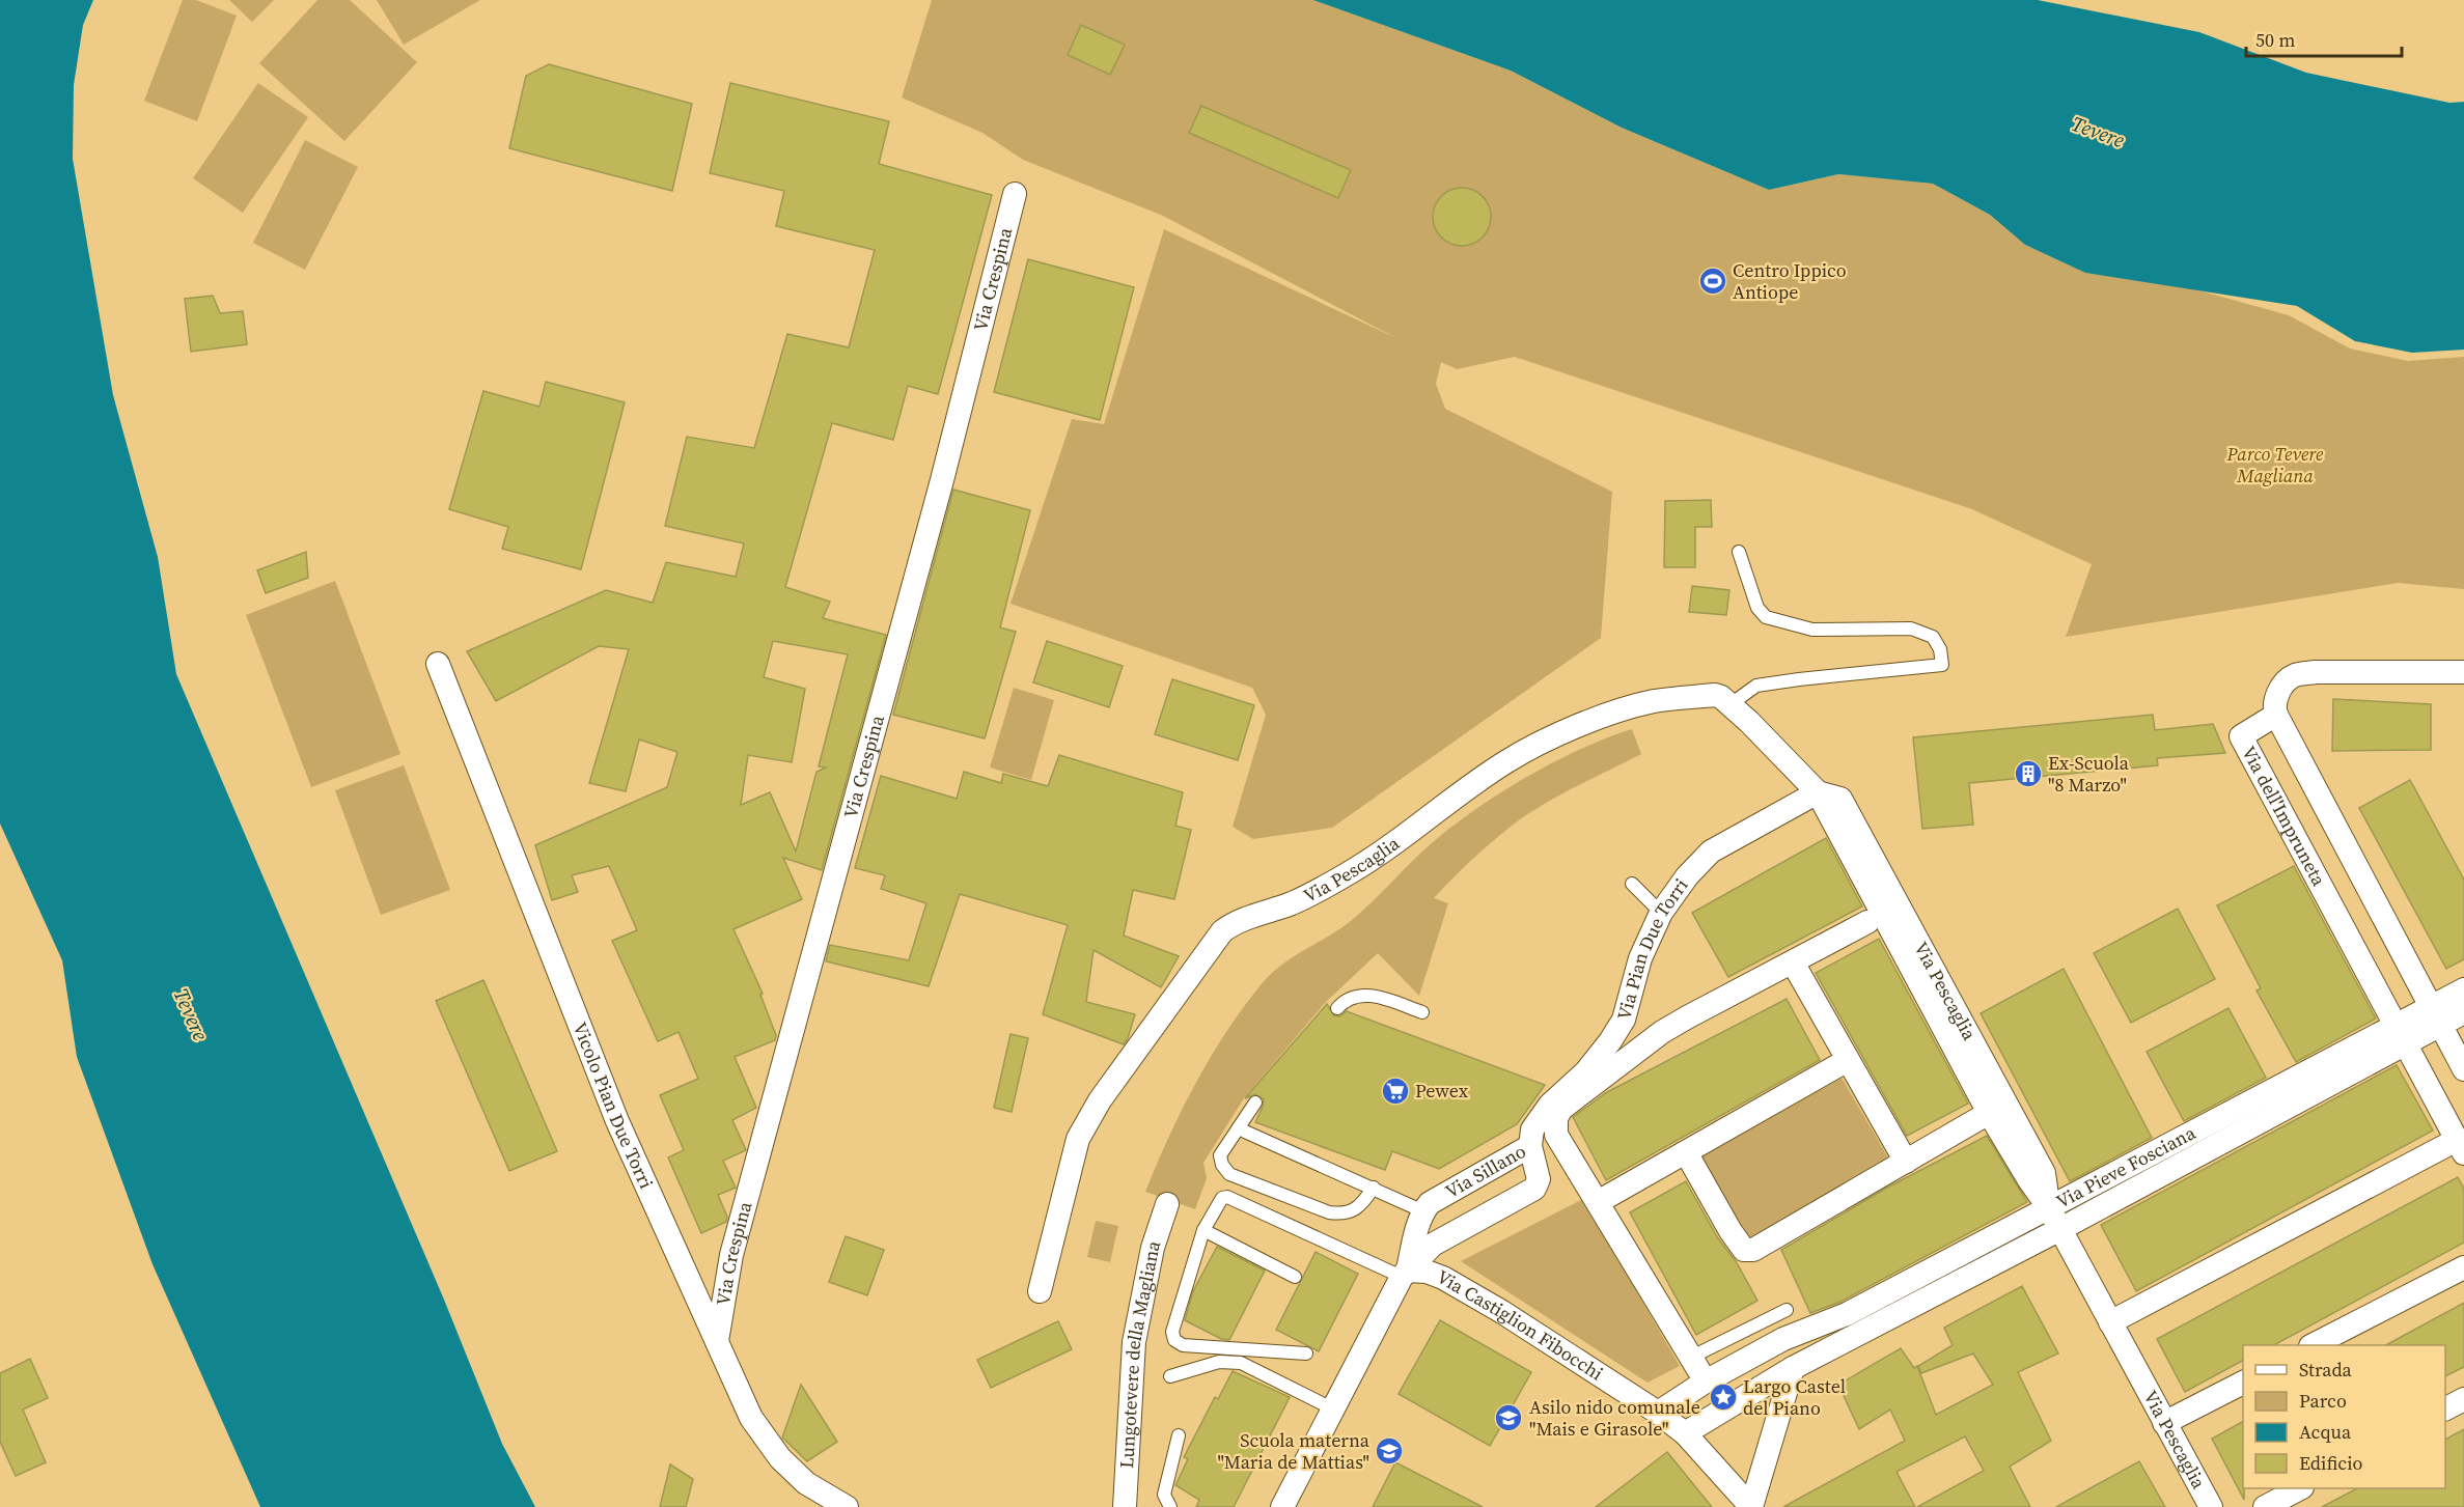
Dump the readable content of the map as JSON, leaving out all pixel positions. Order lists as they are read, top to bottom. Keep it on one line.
{"streets":{"street":["Via Crespina","Via dell'Impruneta","Via Pescaglia","Via Pian Due Torri","Vicolo Pian Due Torri","Via Pieve Fosciana","Via Sillano","Via Castiglion Fibocchi","Lungotevere della Magliana"]},"crossings":[["Via Crespina","Vicolo Pian Due Torri"],["Via dell'Impruneta","Via Pieve Fosciana"],["Via Pescaglia","Via Pian Due Torri"],["Via Pescaglia","Via Pieve Fosciana"],["Via Pian Due Torri","Via Sillano"],["Via Sillano","Via Castiglion Fibocchi"]],"water":["Tevere"],"parks":["Parco Tevere Magliana"],"places":{"sports":["Centro Ippico Antiope"],"building":["Ex-Scuola \"8 Marzo\""],"supermarket":["Pewex"],"place":["Largo Castel del Piano"],"school or university":["Asilo nido comunale \"Mais e Girasole\"","Scuola materna \"Maria de Mattias\""]},"legend":["Strada","Parco","Acqua","Edificio"],"scale_bar":"50 m"}
